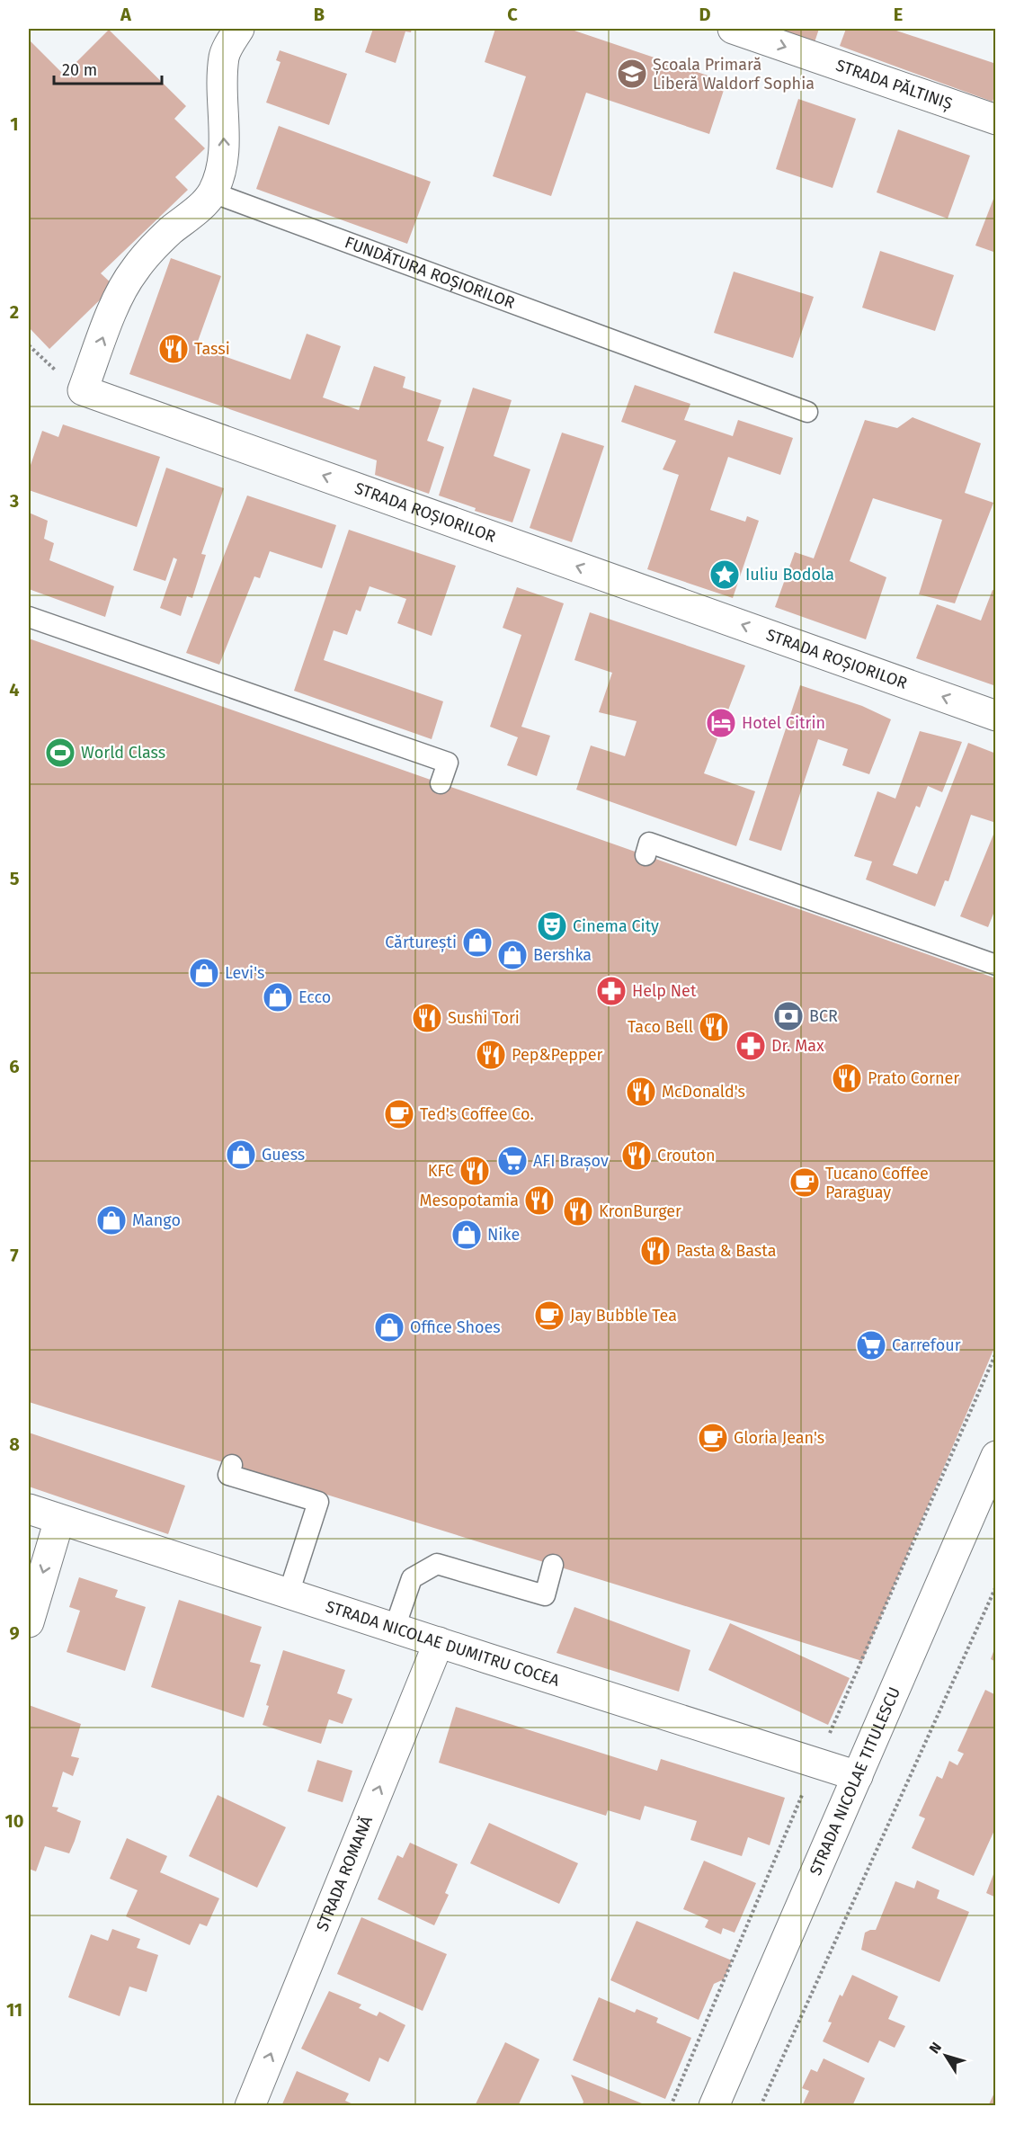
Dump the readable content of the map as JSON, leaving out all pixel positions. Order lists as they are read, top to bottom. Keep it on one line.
{"streets":{"street":["STRADA PĂLTINIȘ","STRADA ROȘIORILOR","STRADA NICOLAE DUMITRU COCEA","STRADA NICOLAE TITULESCU","STRADA ROMANĂ"],"lane":["FUNDĂTURA ROȘIORILOR"]},"crossings":[["FUNDĂTURA ROȘIORILOR","STRADA ROȘIORILOR"],["STRADA NICOLAE DUMITRU COCEA","STRADA NICOLAE TITULESCU"],["STRADA NICOLAE DUMITRU COCEA","STRADA ROMANĂ"]],"one_way":["STRADA PĂLTINIȘ","STRADA ROMANĂ"],"places":{"school or university":["Școala Primară Liberă Waldorf Sophia"],"restaurant":["Tassi","Sushi Tori","Taco Bell","Pep&Pepper","Prato Corner","McDonald's","Crouton","KFC","Mesopotamia","KronBurger","Pasta & Basta"],"place":["Iuliu Bodola"],"hotel":["Hotel Citrin"],"sports":["World Class"],"theatre":["Cinema City"],"shop":["Cărturești","Bershka","Levi's","Ecco","Guess","Mango","Nike","Office Shoes"],"pharmacy":["Help Net","Dr. Max"],"bank":["BCR"],"cafe":["Ted's Coffee Co.","Tucano Coffee Paraguay","Jay Bubble Tea","Gloria Jean's"],"supermarket":["AFI Brașov","Carrefour"]},"scale_bar":"20 m","north":"top left","grid":{"columns":["A","B","C","D","E"],"rows":["1","2","3","4","5","6","7","8","9","10","11"]}}
